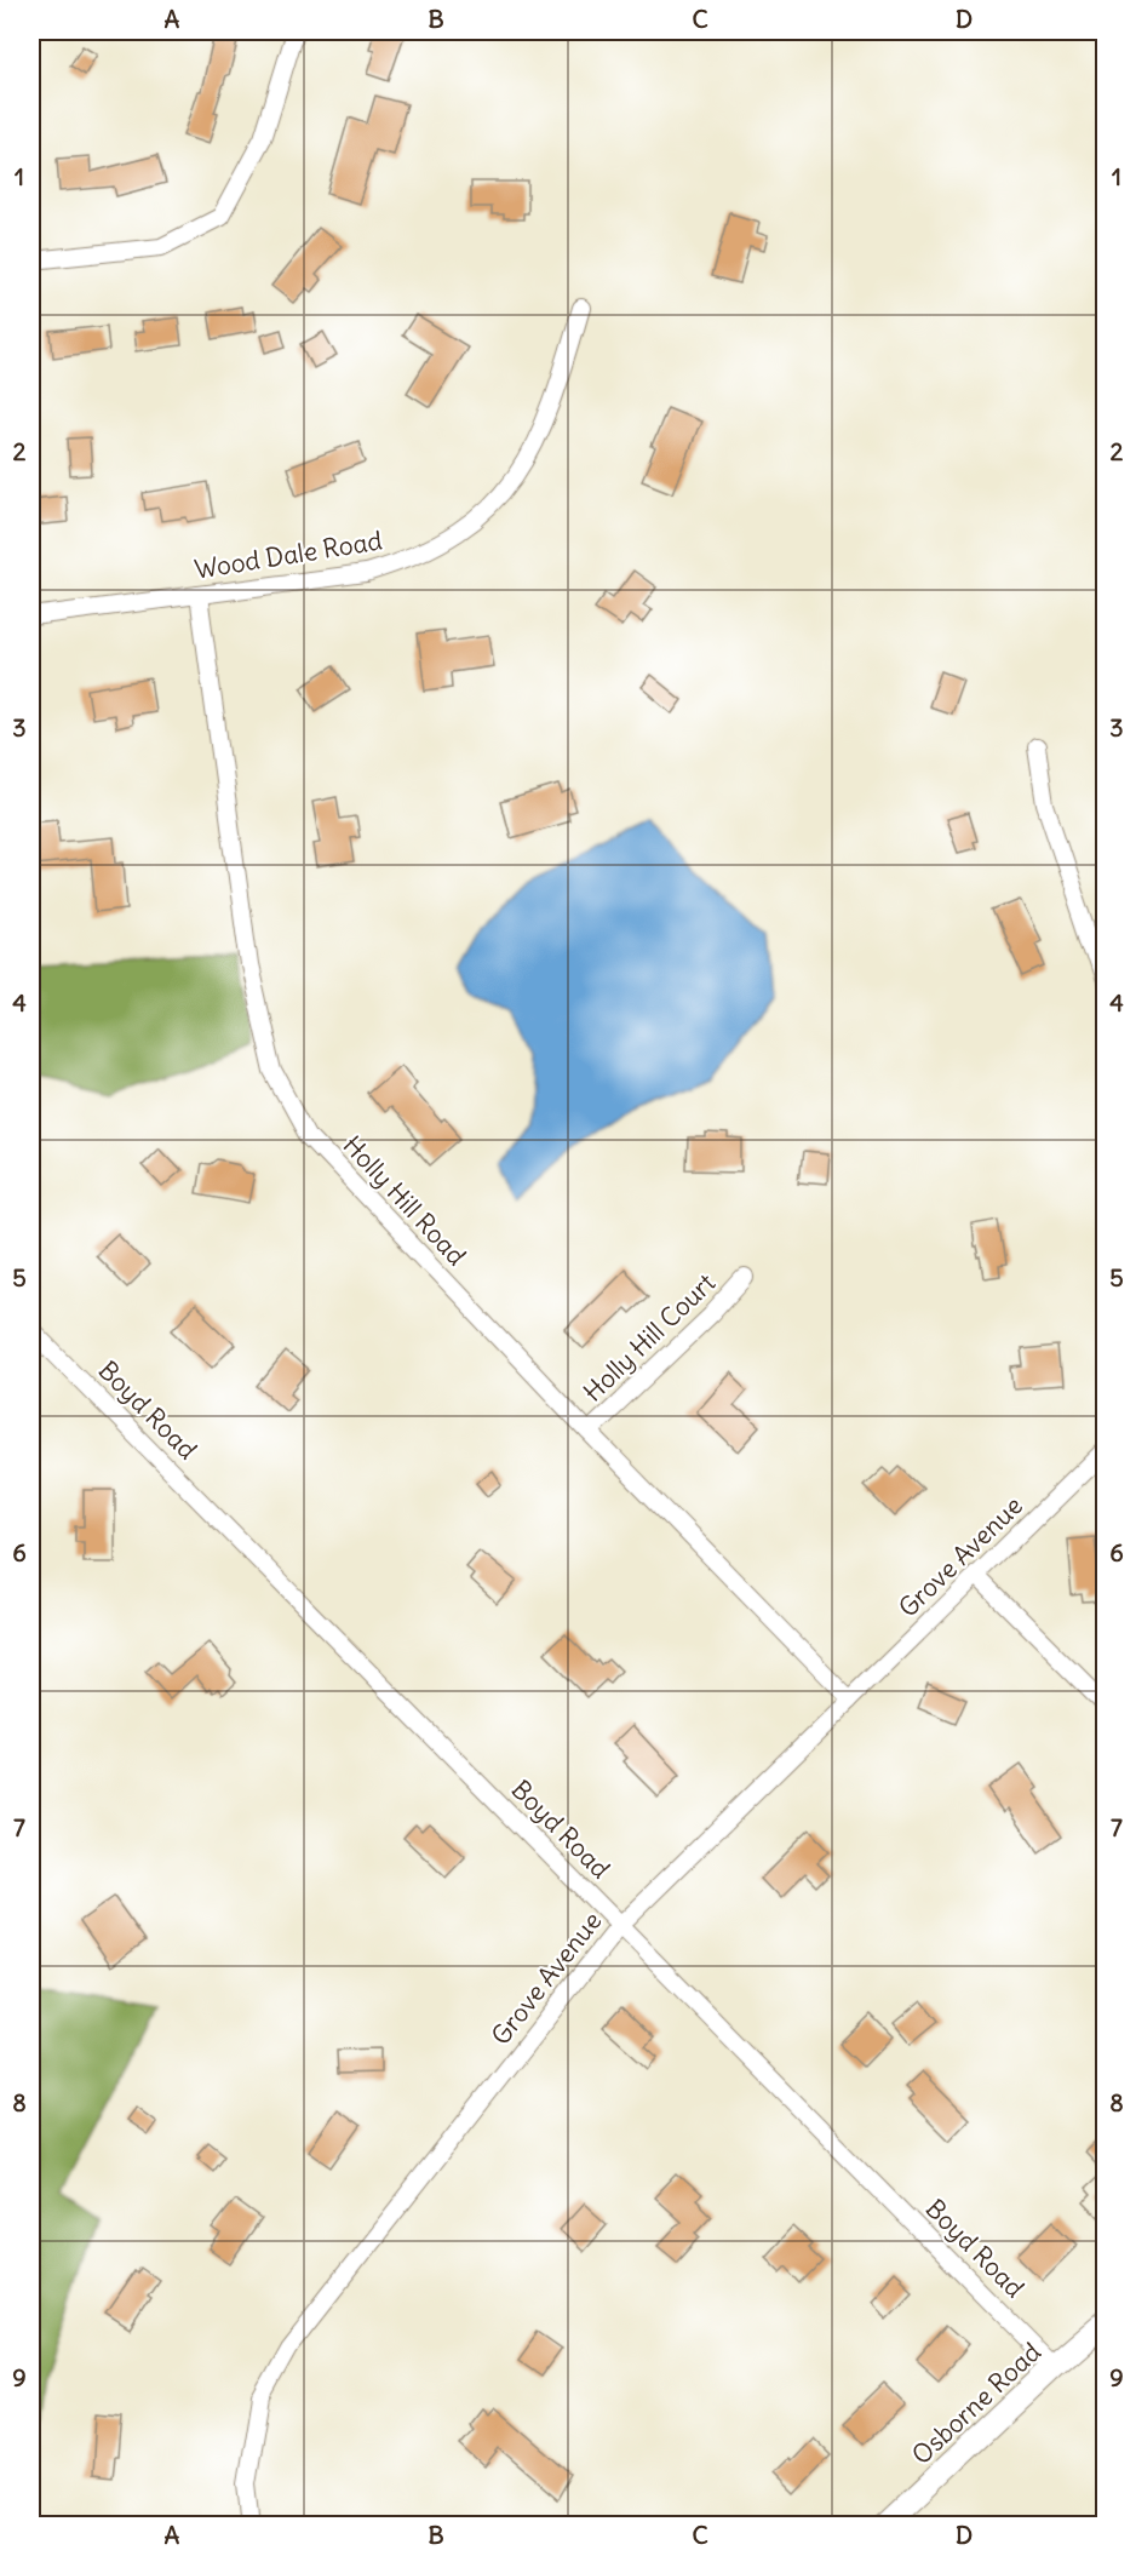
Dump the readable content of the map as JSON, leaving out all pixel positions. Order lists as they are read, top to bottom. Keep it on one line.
{"streets":{"street":["Wood Dale Road","Holly Hill Road","Holly Hill Court","Boyd Road","Grove Avenue","Osborne Road"]},"crossings":[["Wood Dale Road","Holly Hill Road"],["Holly Hill Road","Holly Hill Court"],["Holly Hill Road","Grove Avenue"],["Boyd Road","Grove Avenue"],["Boyd Road","Osborne Road"]],"grid":{"columns":["A","B","C","D"],"rows":["1","2","3","4","5","6","7","8","9"]}}
